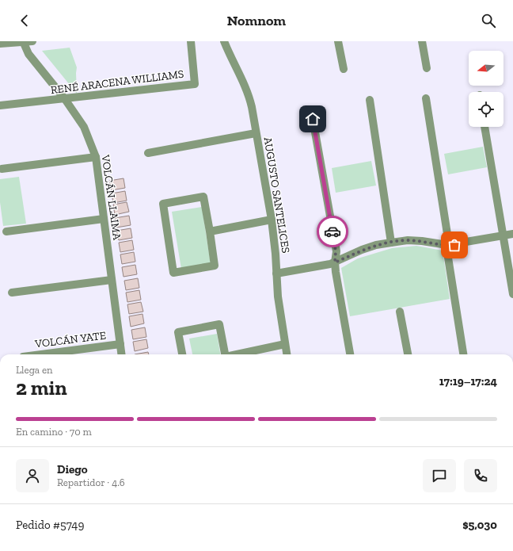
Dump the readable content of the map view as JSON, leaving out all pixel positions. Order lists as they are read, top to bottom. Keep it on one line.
{"streets":{"street":["RENÉ ARACENA WILLIAMS","AUGUSTO SANTELICES","VOLCÁN LLAIMA","VOLCÁN YATE"]},"crossings":[["RENÉ ARACENA WILLIAMS","VOLCÁN LLAIMA"],["VOLCÁN LLAIMA","VOLCÁN YATE"]],"north":"left","page":{"header":"Nomnom","heading":["2 min","Llega en","17:19–17:24"],"panel":["Diego","Repartidor · 4.6","Pedido #5749","$5,030"],"bar":"En camino · 70 m"}}
